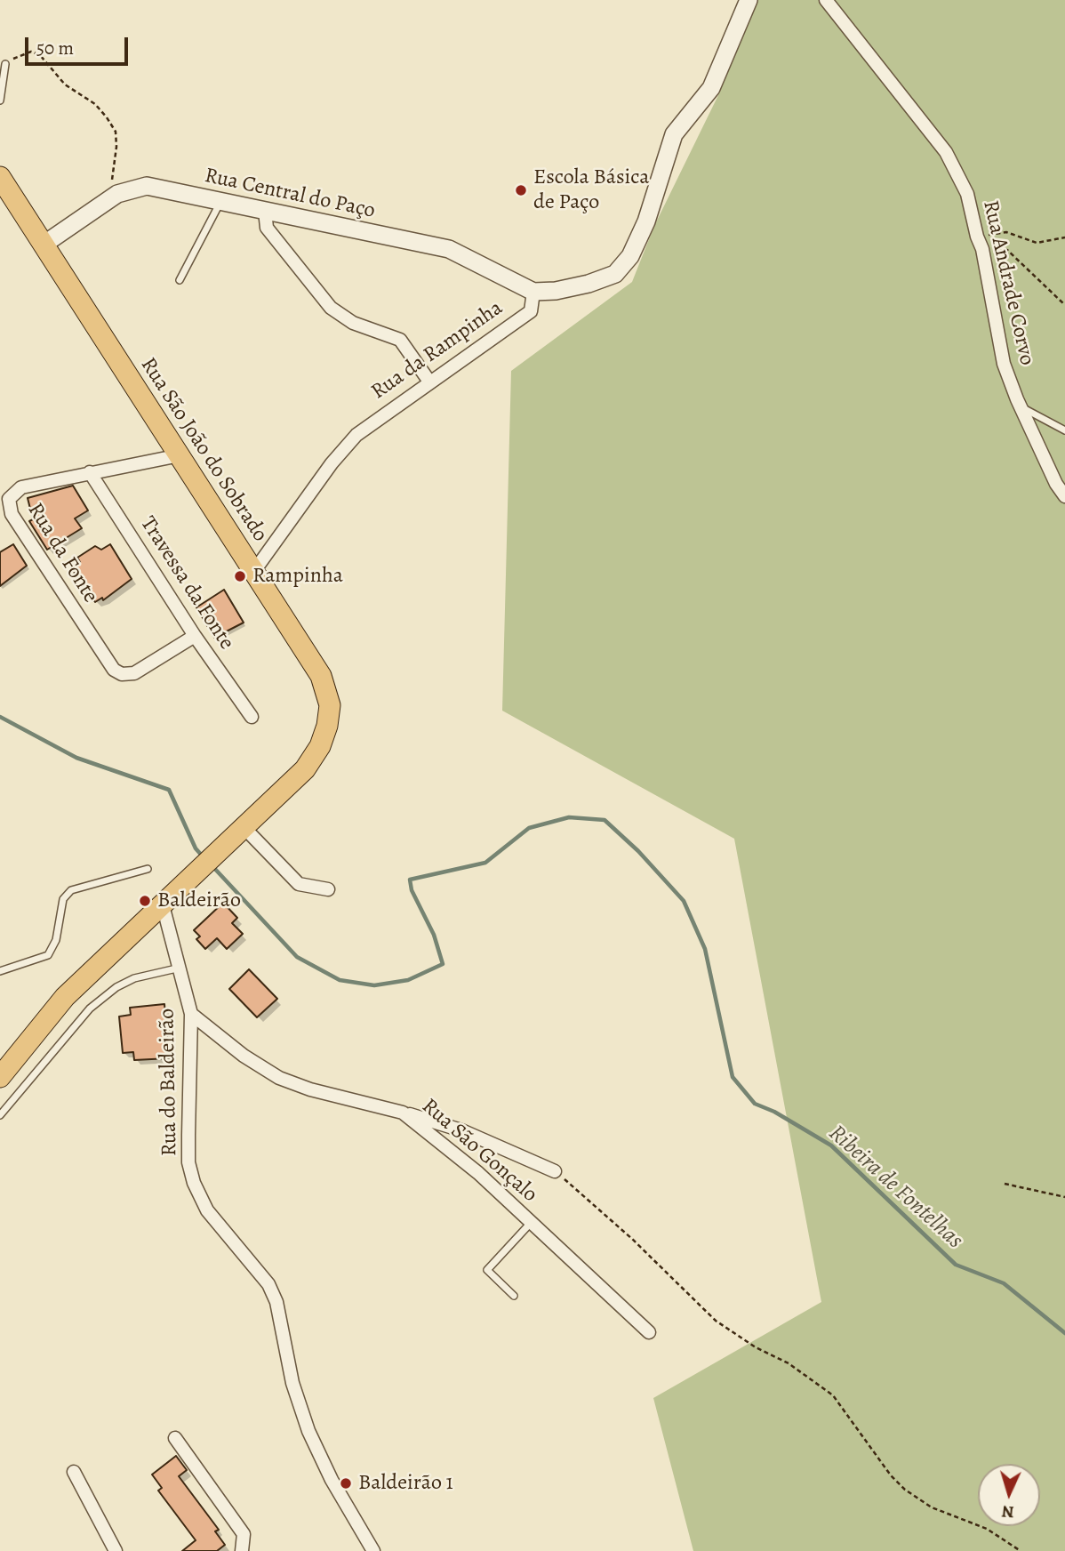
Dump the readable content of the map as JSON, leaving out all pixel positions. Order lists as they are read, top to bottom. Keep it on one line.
{"streets":{"main road":["Rua São João do Sobrado"],"street":["Rua Central do Paço","Rua Andrade Corvo","Rua da Rampinha","Rua da Fonte","Travessa da Fonte","Rua do Baldeirão","Rua São Gonçalo"]},"crossings":[["Rua Central do Paço","Rua da Rampinha"],["Rua Central do Paço","Rua São João do Sobrado"],["Rua da Rampinha","Rua São João do Sobrado"],["Rua São João do Sobrado","Rua da Fonte"],["Rua São João do Sobrado","Rua do Baldeirão"],["Rua da Fonte","Travessa da Fonte"],["Rua do Baldeirão","Rua São Gonçalo"]],"water":["Ribeira de Fontelhas"],"places":["Escola Básica de Paço","Rampinha","Baldeirão","Baldeirão 1"],"scale_bar":"50 m","north":"bottom"}
